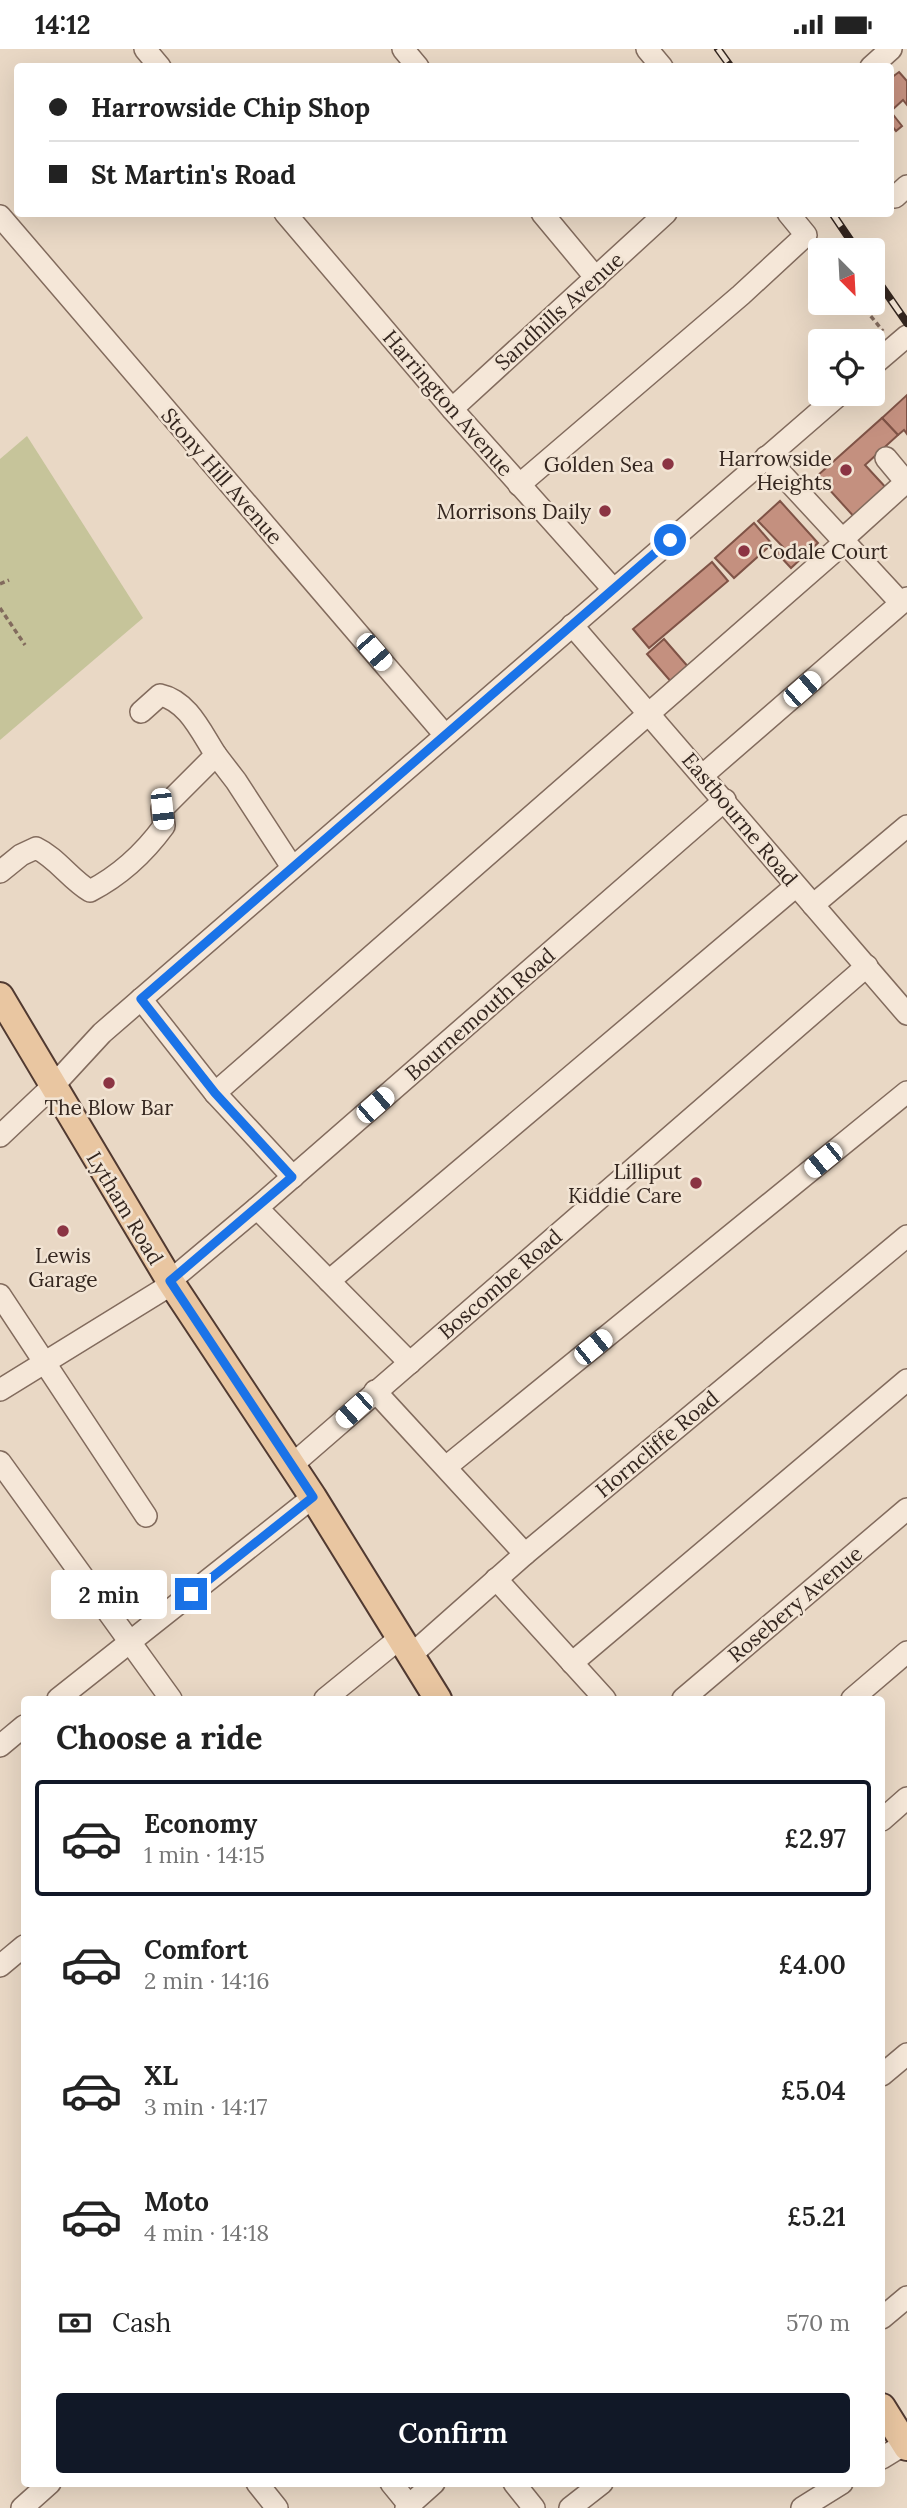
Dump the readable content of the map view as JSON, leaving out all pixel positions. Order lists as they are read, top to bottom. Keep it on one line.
{"streets":{"main road":["Lytham Road"],"street":["Sandhills Avenue","Harrington Avenue","Stony Hill Avenue","Eastbourne Road","Bournemouth Road","Boscombe Road","Horncliffe Road","Rosebery Avenue"]},"crossings":[["Sandhills Avenue","Harrington Avenue"],["Eastbourne Road","Bournemouth Road"],["Eastbourne Road","Boscombe Road"],["Bournemouth Road","Lytham Road"],["Lytham Road","Boscombe Road"],["Lytham Road","Horncliffe Road"]],"places":["Golden Sea","Harrowside Heights","Morrisons Daily","Codale Court","The Blow Bar","Lilliput Kiddie Care","Lewis Garage"],"north":"bottom right","page":{"status":"14:12","banner":["Harrowside Chip Shop","St Martin's Road"],"bubble":"2 min","heading":"Choose a ride","list":[{"name":"Economy","note":"1 min · 14:15","value":"£2.97"},{"name":"Comfort","note":"2 min · 14:16","value":"£4.00"},{"name":"XL","note":"3 min · 14:17","value":"£5.04"},{"name":"Moto","note":"4 min · 14:18","value":"£5.21"}],"pay":["Cash","570 m"],"buttons":"Confirm"}}
